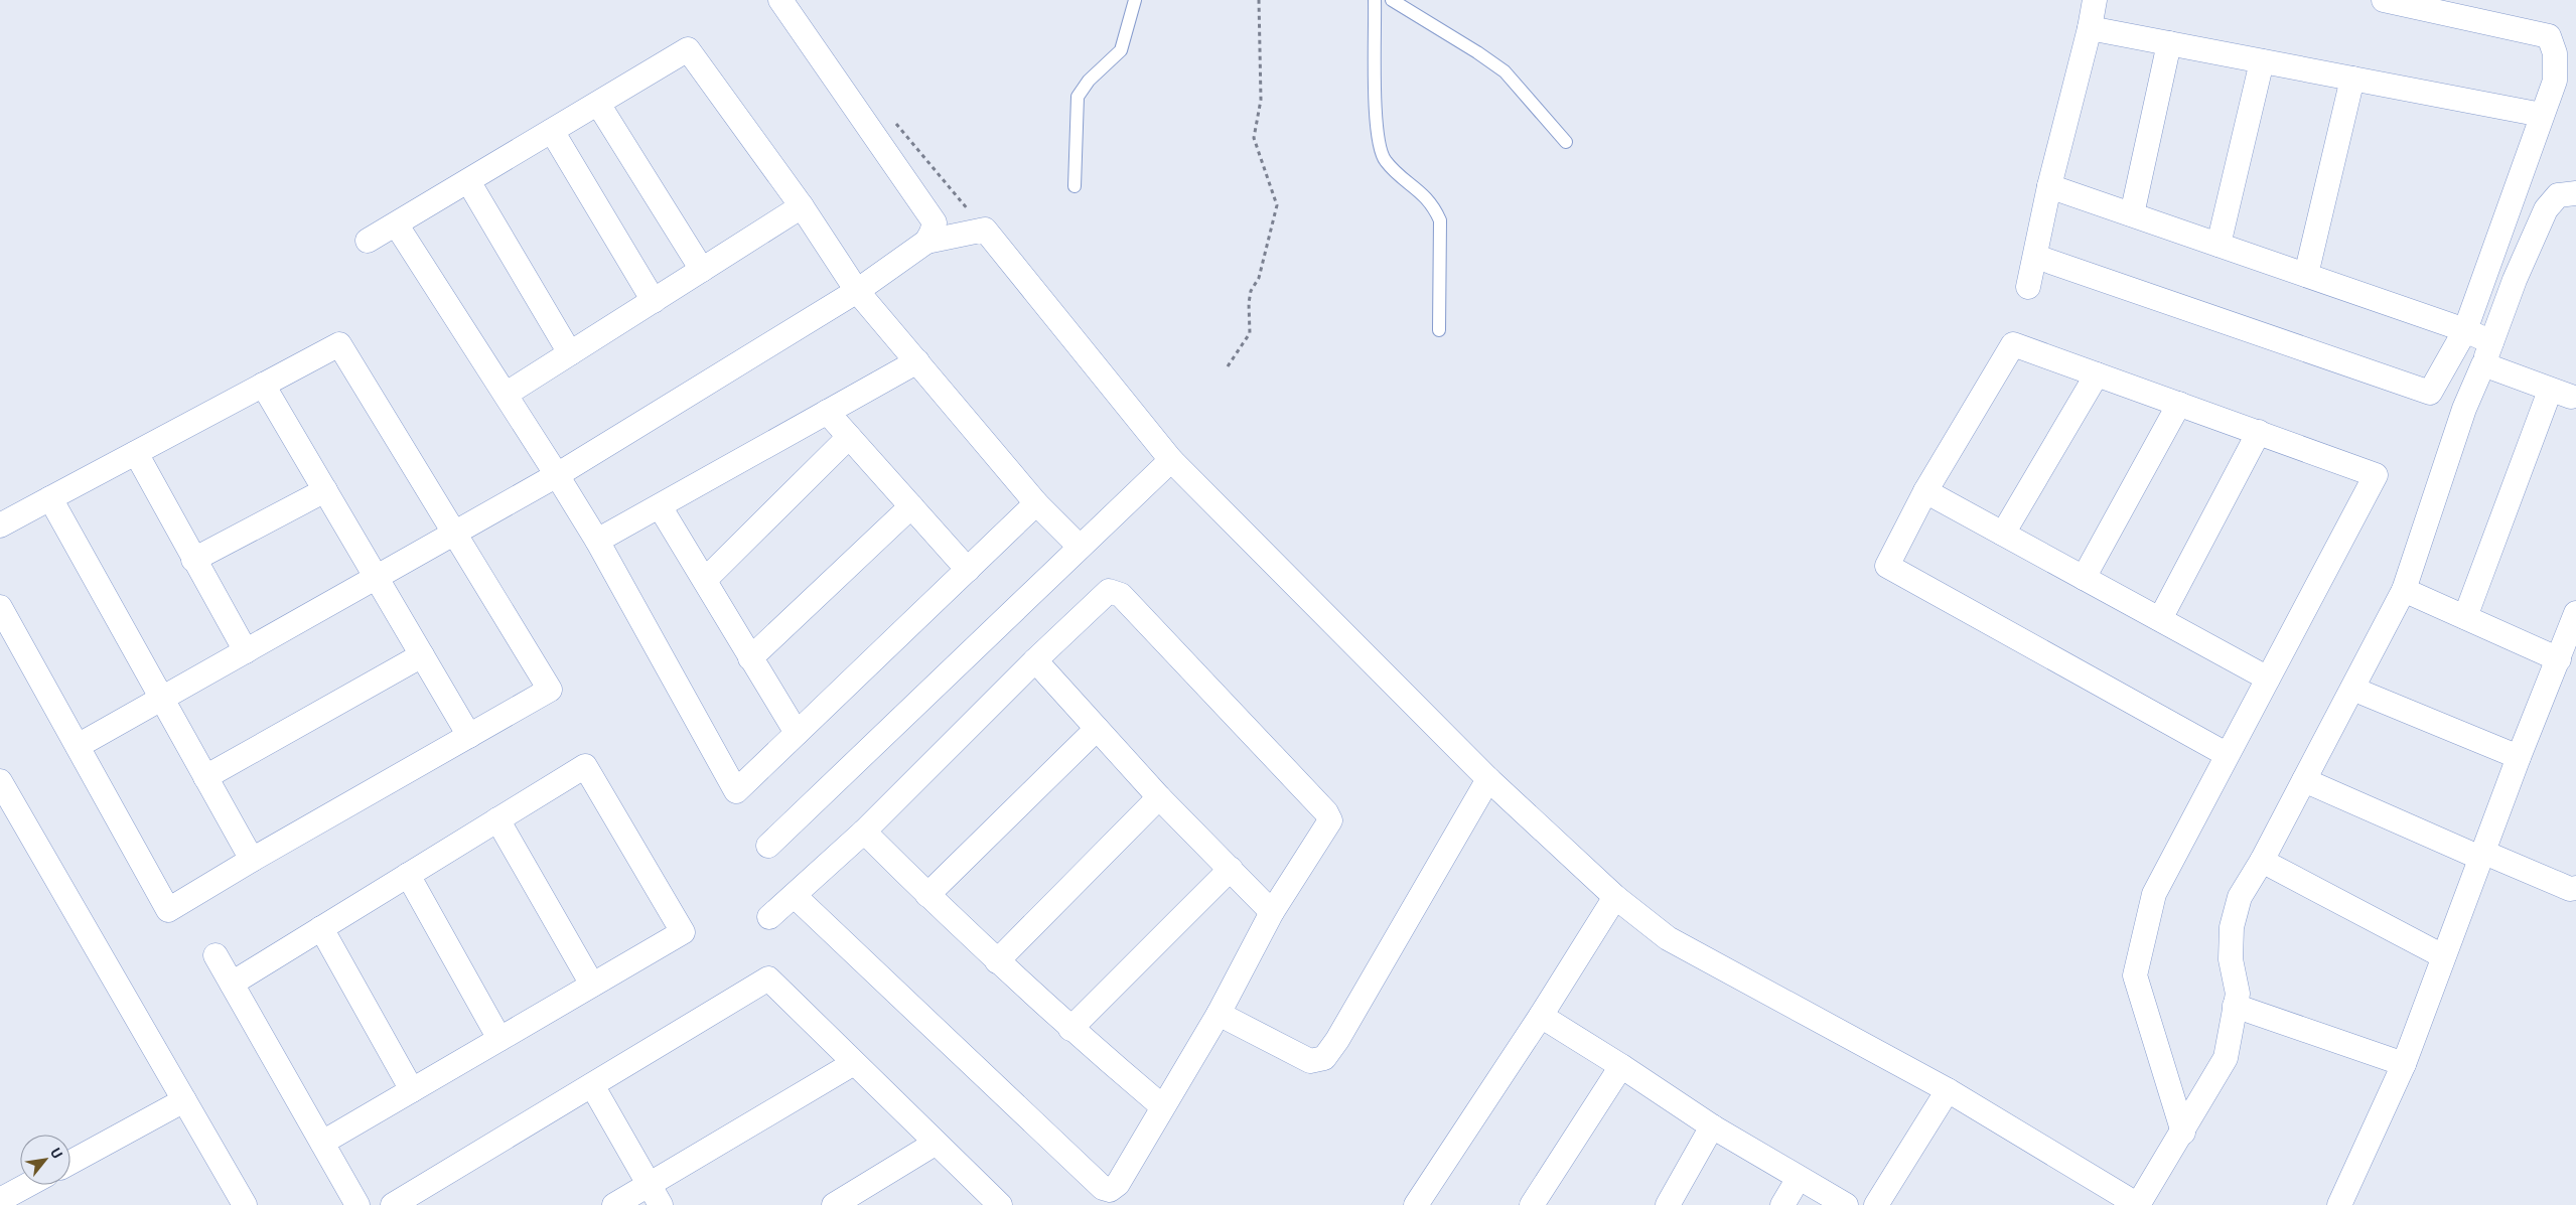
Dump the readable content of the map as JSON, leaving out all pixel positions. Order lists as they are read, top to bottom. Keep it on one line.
{"north":"top right"}
